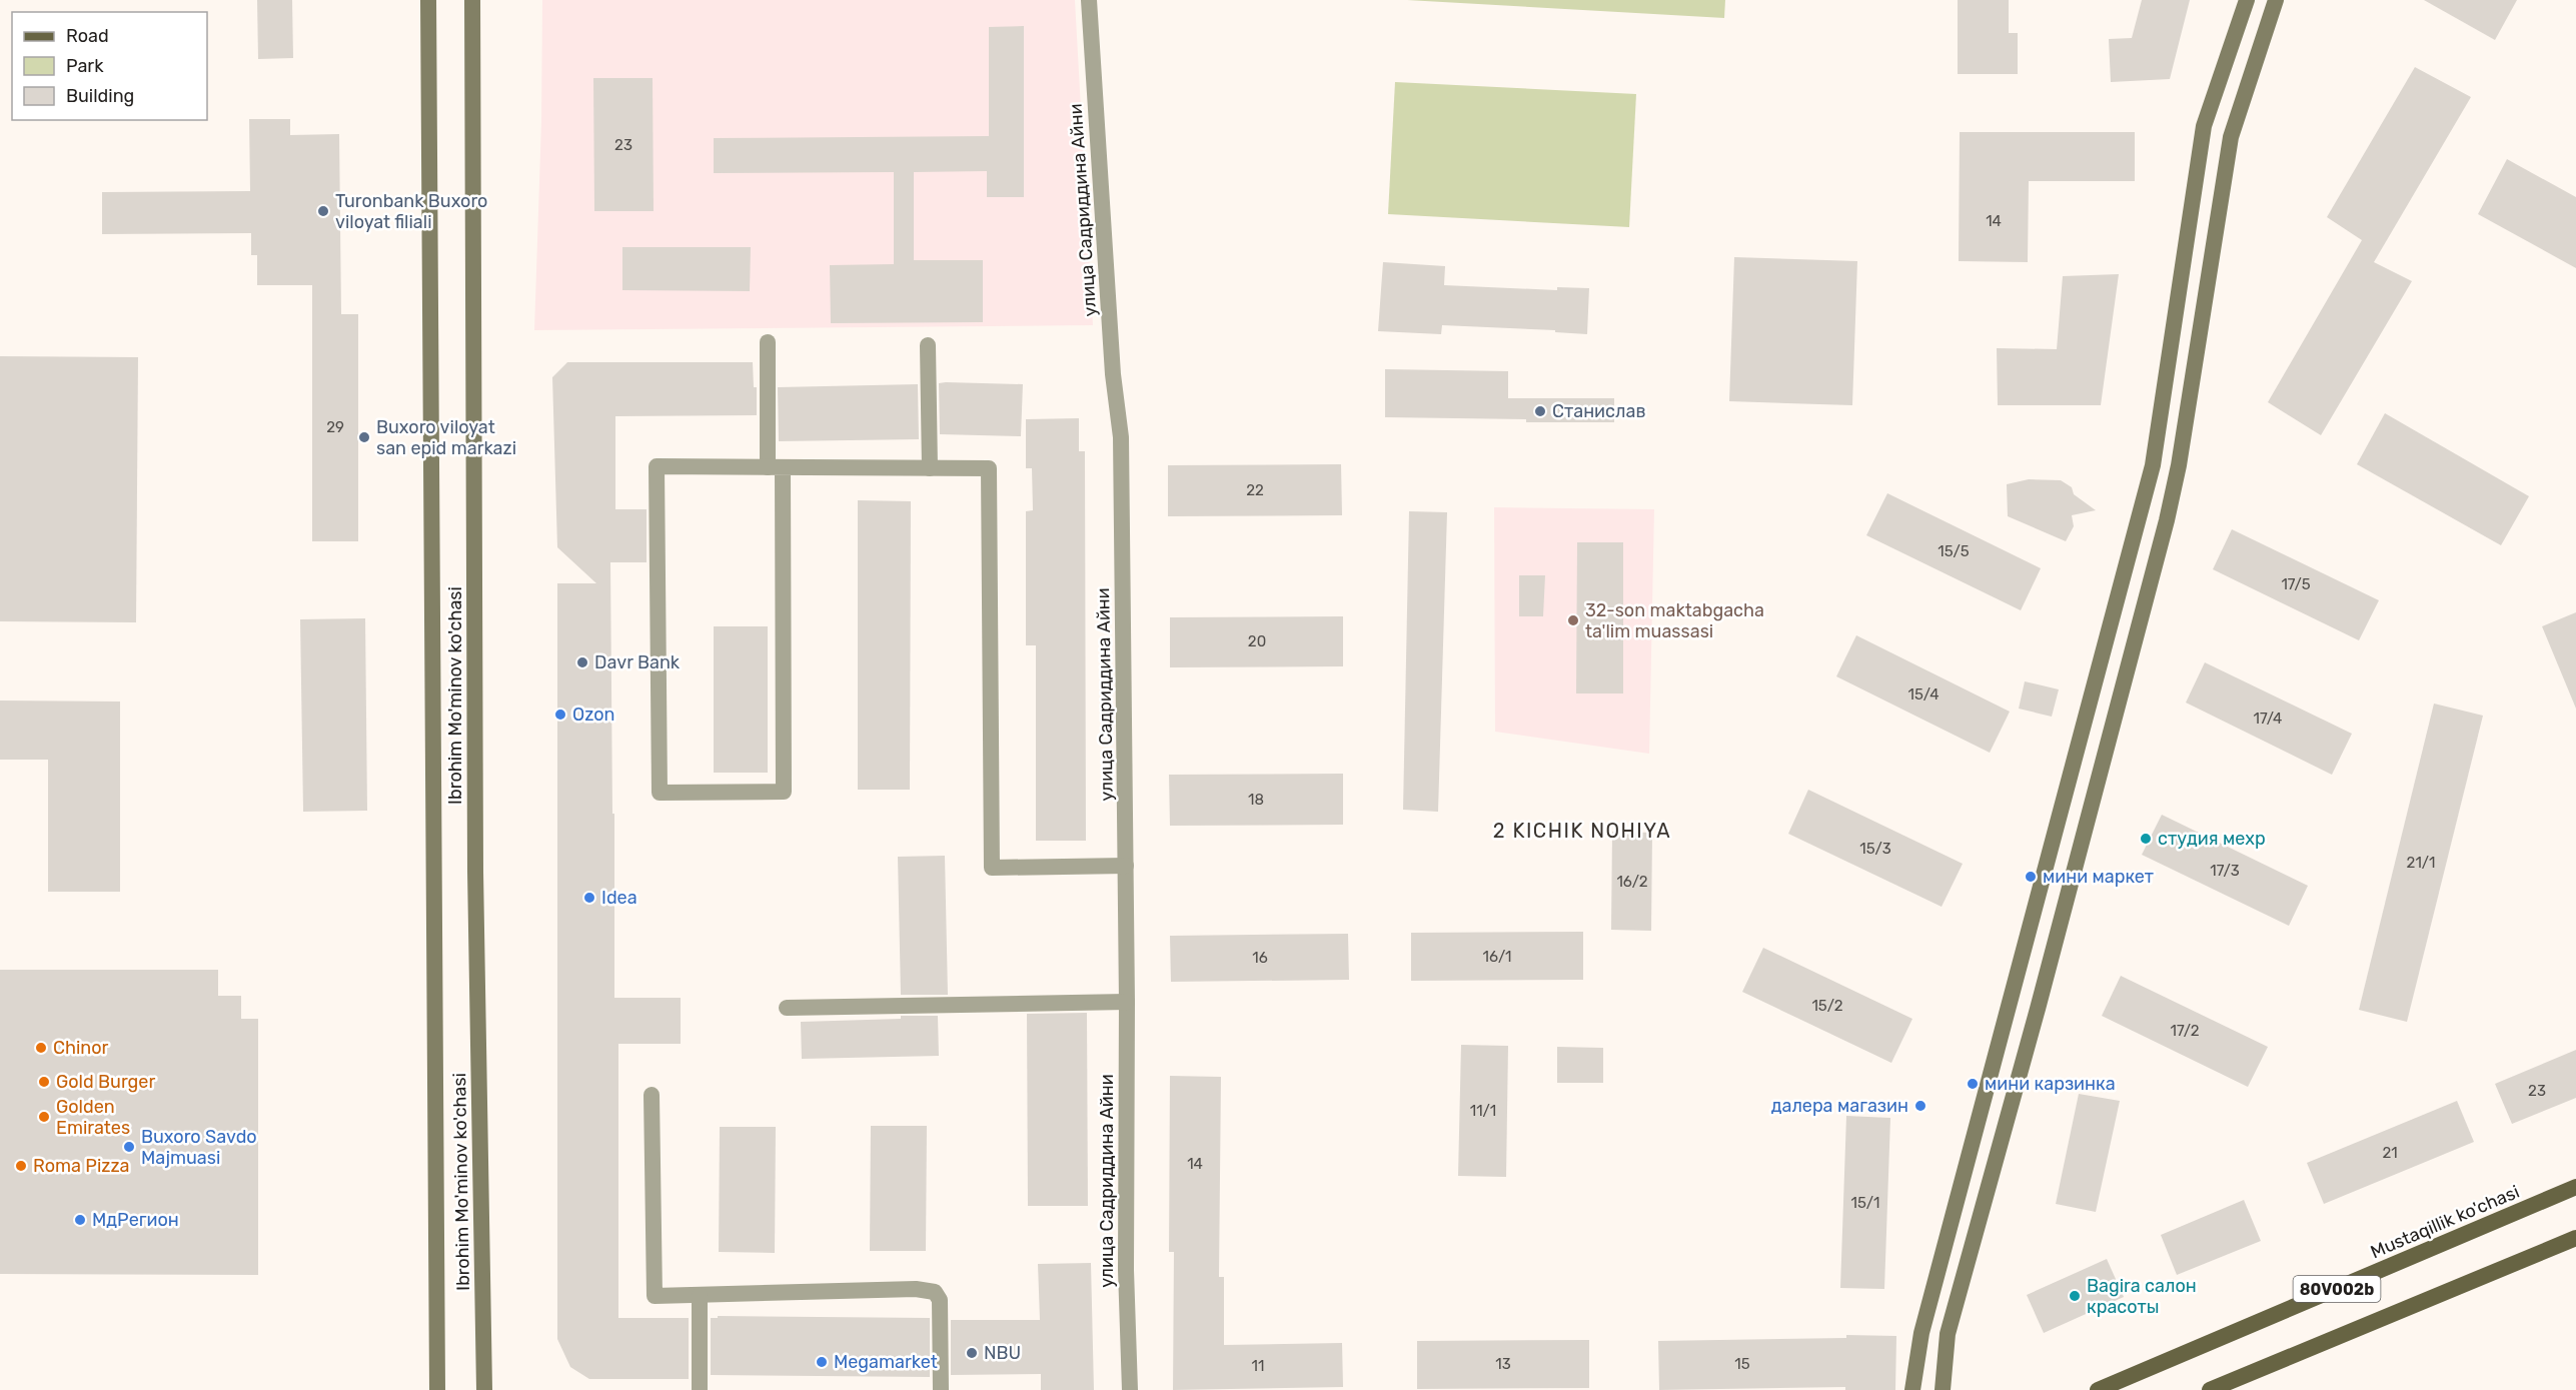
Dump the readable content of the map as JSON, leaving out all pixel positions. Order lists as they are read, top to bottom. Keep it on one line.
{"streets":{"main road":["Ibrohim Mo'minov ko'chasi","Mustaqillik ko'chasi","80V002b"],"street":["улица Садриддина Айни"]},"districts":["2 KICHIK NOHIYA"],"places":["Turonbank Buxoro viloyat filiali","Станислав","Buxoro viloyat san epid markazi","32-son maktabgacha ta'lim muassasi","Davr Bank","Ozon","студия мехр","мини маркет","Idea","Chinor","Gold Burger","мини карзинка","далера магазин","Golden Emirates","Buxoro Savdo Majmuasi","Roma Pizza","МдРегион","Bagira салон красоты","NBU","Megamarket"],"house_numbers":["23","14","29","22","15/5","17/5","20","15/4","17/4","18","15/3","21/1","17/3","16/2","16/1","16","15/2","17/2","23","11/1","21","14","15/1","13","15","11"],"legend":["Road","Park","Building"]}
